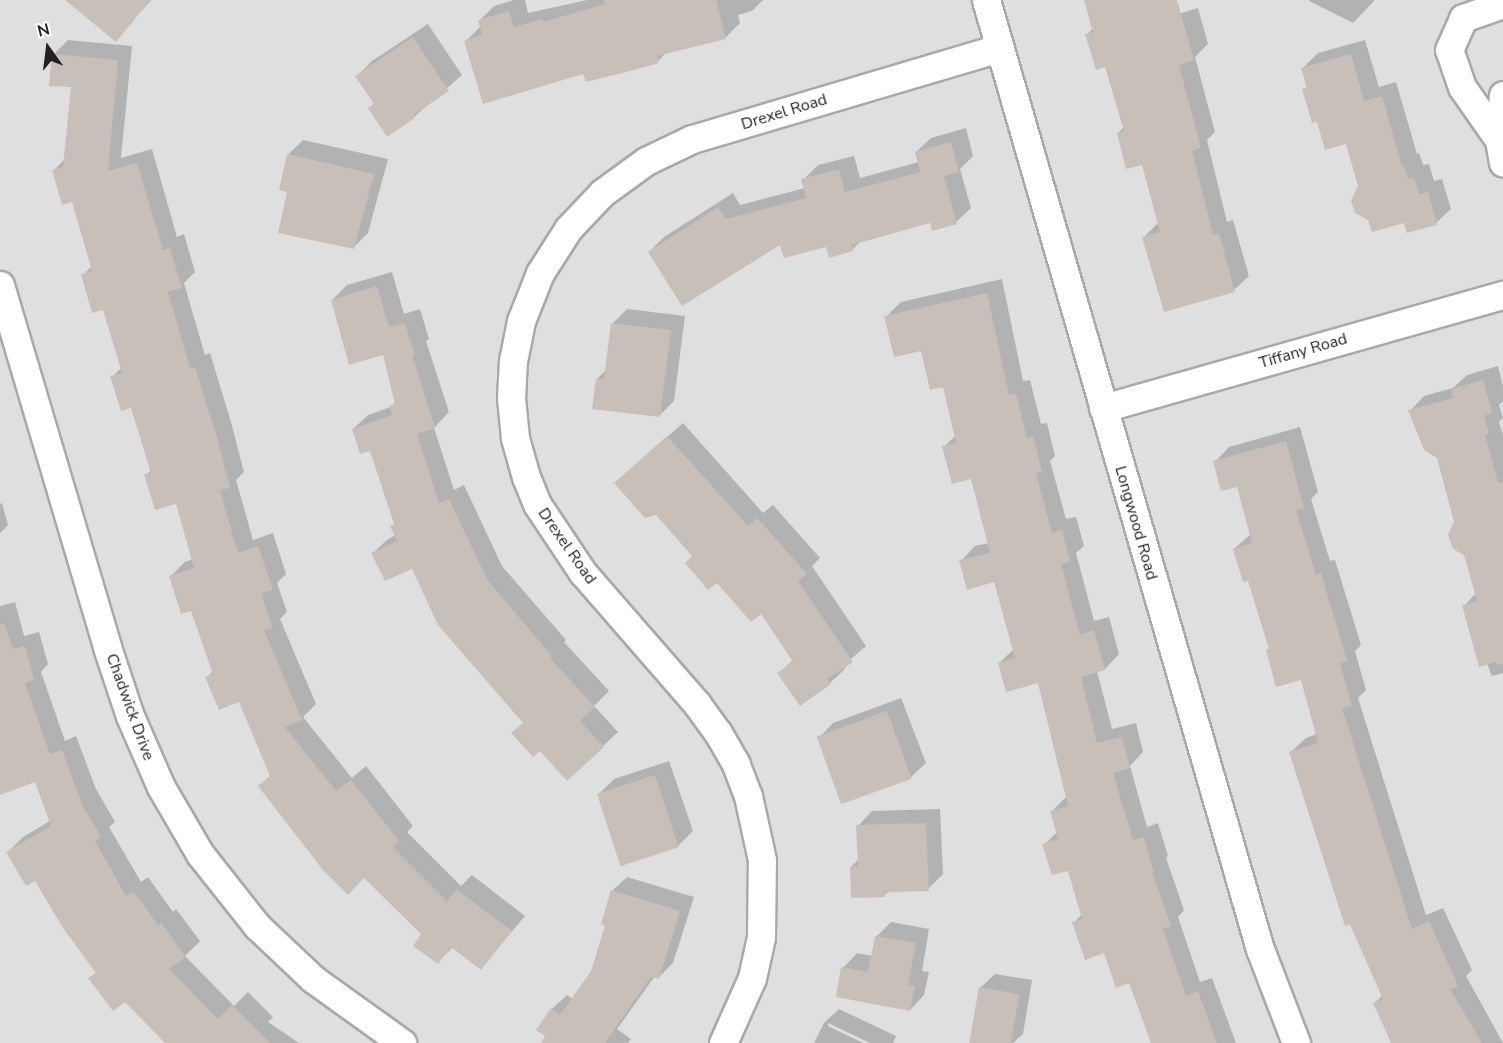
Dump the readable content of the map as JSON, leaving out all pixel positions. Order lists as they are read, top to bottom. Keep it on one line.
{"streets":{"street":["Drexel Road","Tiffany Road","Longwood Road","Chadwick Drive"]},"crossings":[["Drexel Road","Longwood Road"],["Tiffany Road","Longwood Road"]],"north":"top"}
